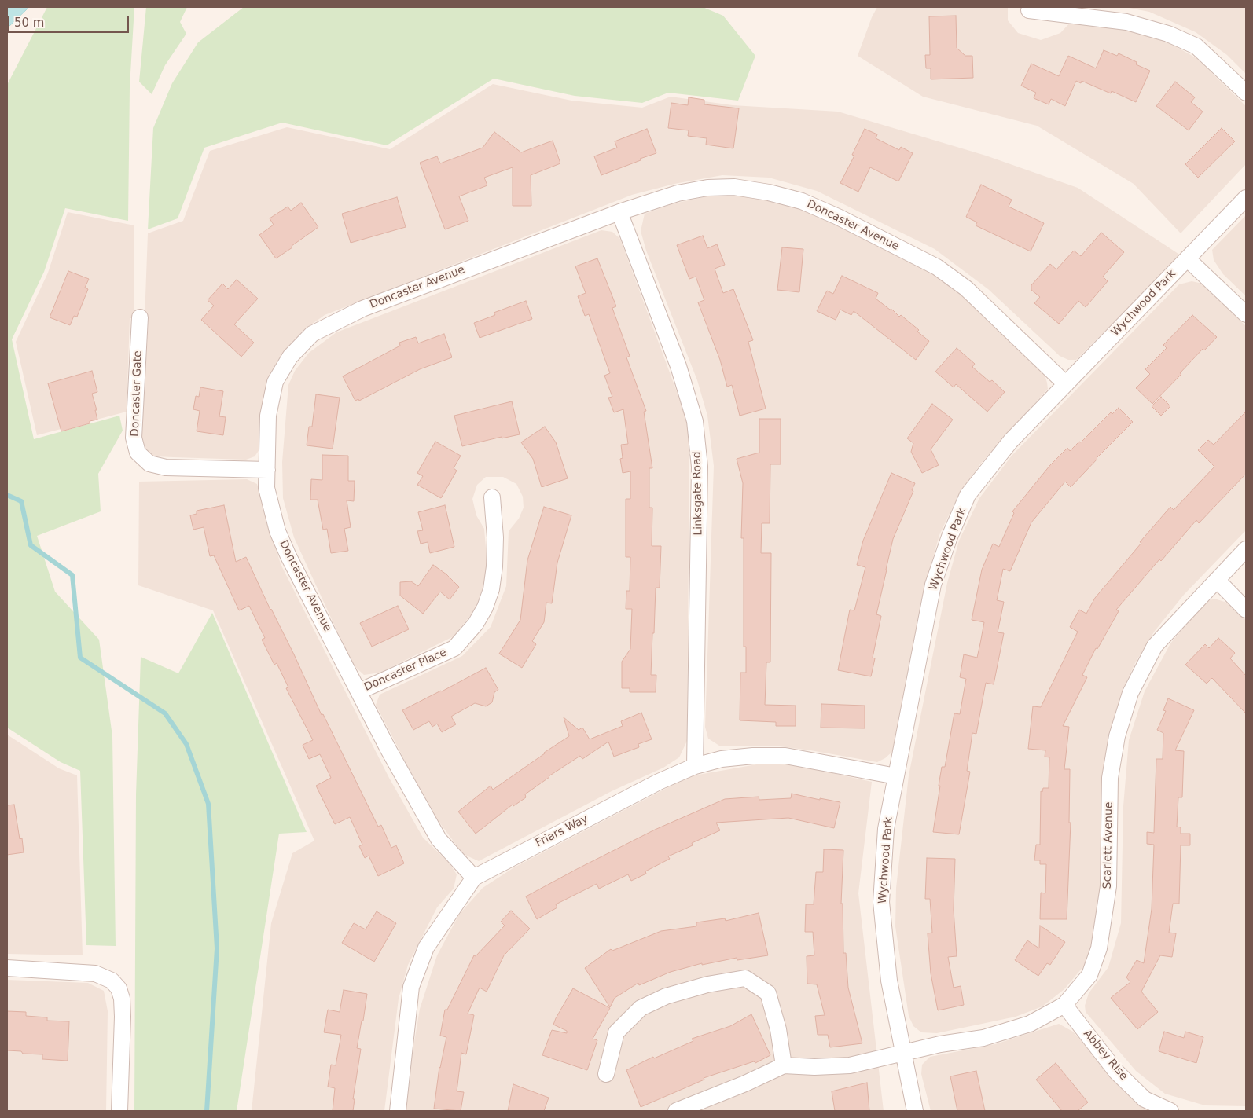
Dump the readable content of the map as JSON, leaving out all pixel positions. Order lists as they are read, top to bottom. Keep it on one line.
{"streets":{"street":["Doncaster Avenue","Wychwood Park","Doncaster Gate","Linksgate Road","Doncaster Place","Friars Way","Scarlett Avenue","Abbey Rise"]},"crossings":[["Doncaster Avenue","Wychwood Park"],["Doncaster Avenue","Doncaster Gate"],["Doncaster Avenue","Linksgate Road"],["Doncaster Avenue","Doncaster Place"],["Doncaster Avenue","Friars Way"],["Wychwood Park","Friars Way"],["Wychwood Park","Scarlett Avenue"],["Linksgate Road","Friars Way"],["Scarlett Avenue","Abbey Rise"]],"scale_bar":"50 m"}
